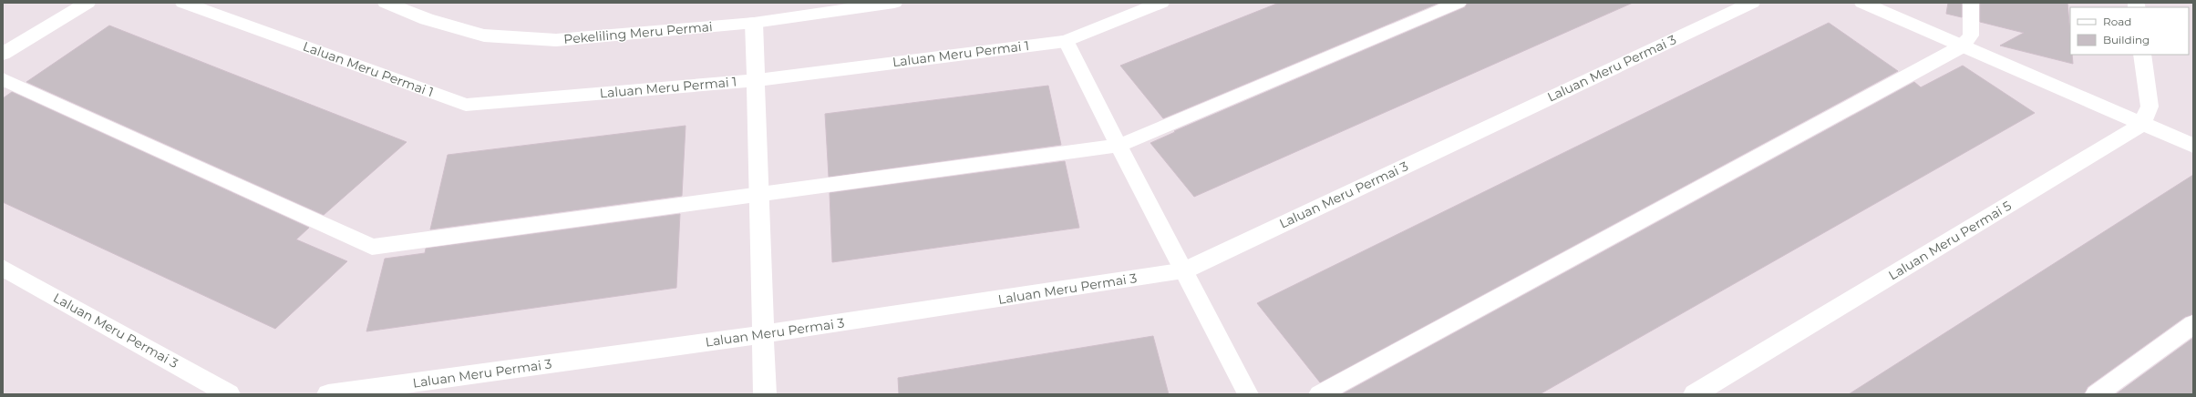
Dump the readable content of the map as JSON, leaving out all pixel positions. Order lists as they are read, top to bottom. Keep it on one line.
{"streets":{"street":["Pekeliling Meru Permai","Laluan Meru Permai 1","Laluan Meru Permai 3","Laluan Meru Permai 5"]},"legend":["Road","Building"]}
